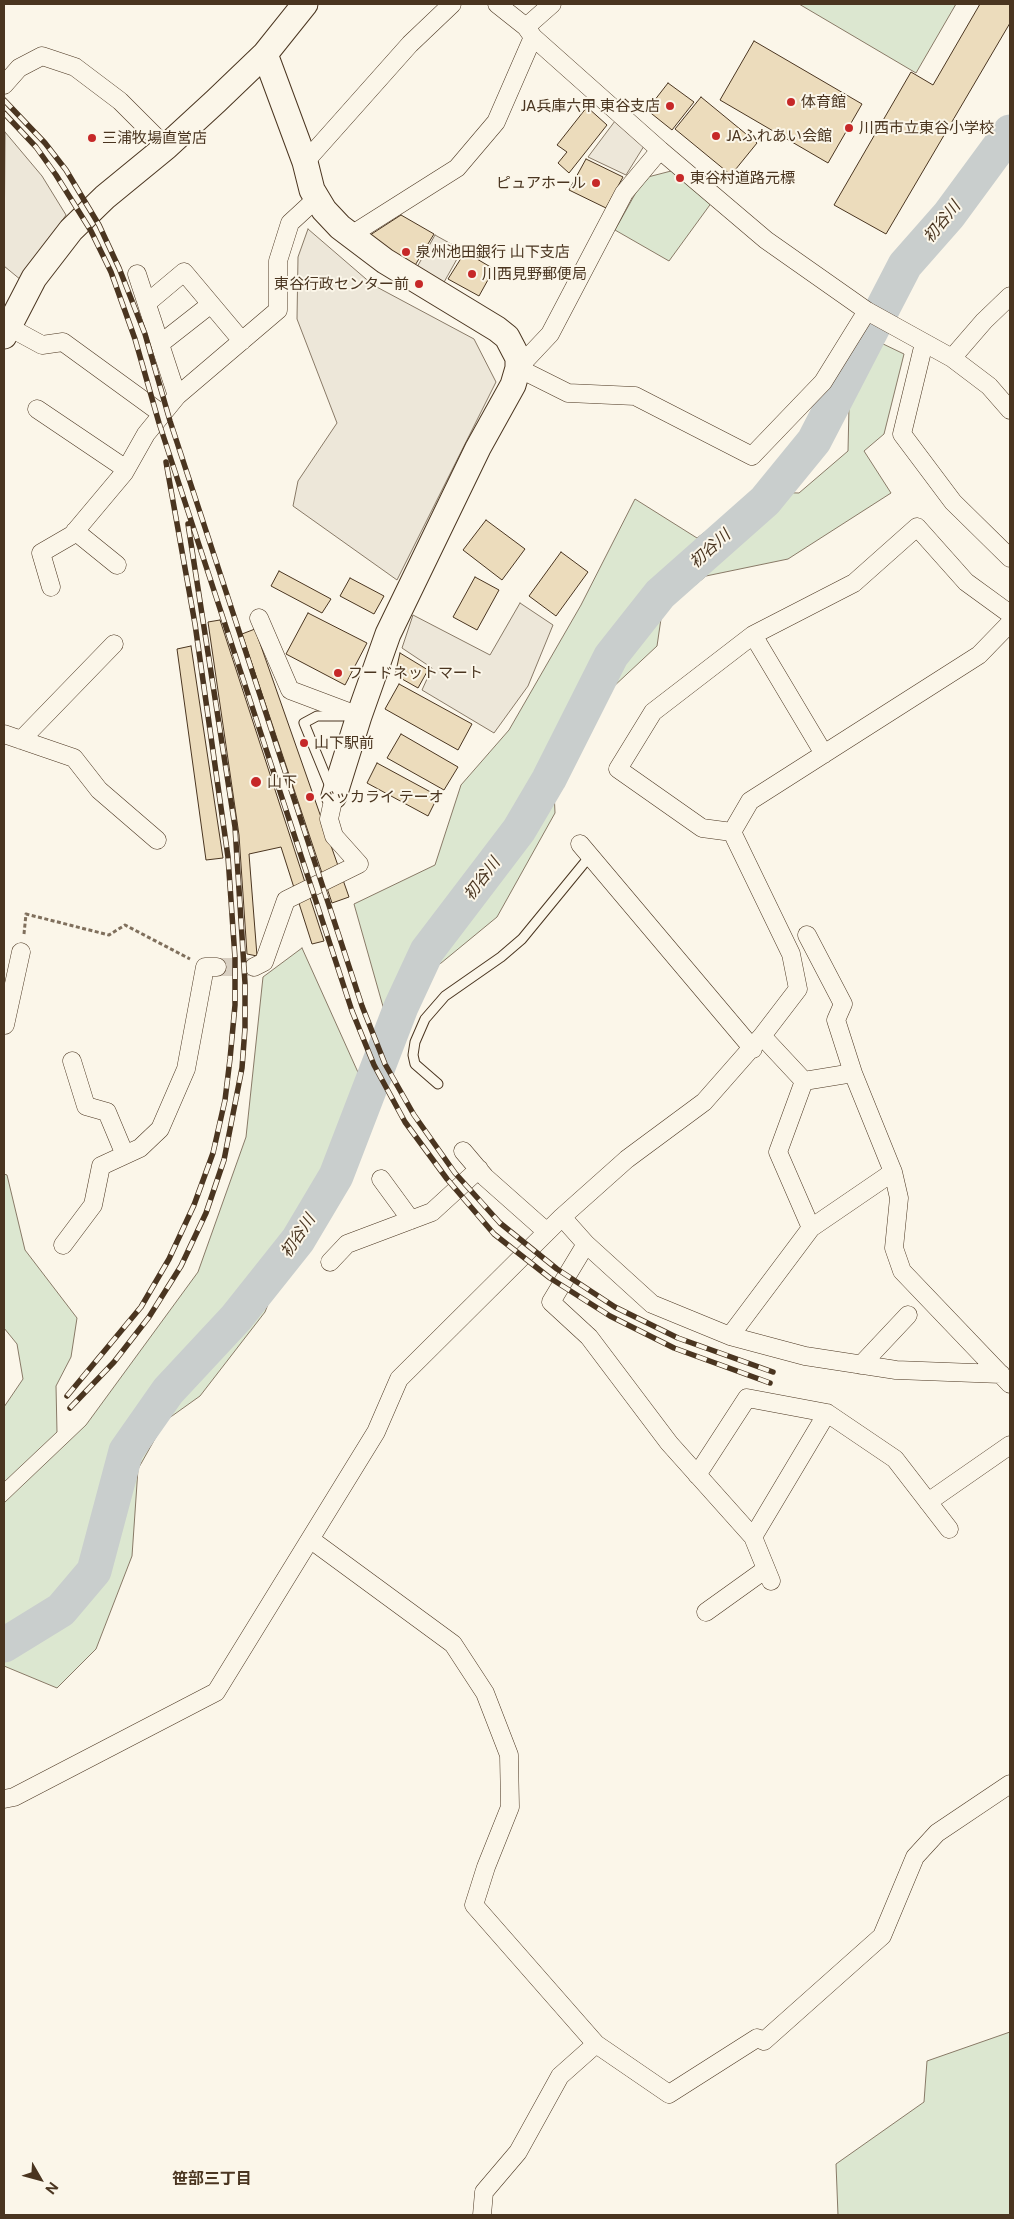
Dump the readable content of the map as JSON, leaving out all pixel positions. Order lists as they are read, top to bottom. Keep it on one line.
{"districts":["笹部三丁目"],"water":["初谷川"],"places":["体育館","JA兵庫六甲 東谷支店","川西市立東谷小学校","JAふれあい会館","三浦牧場直営店","東谷村道路元標","ピュアホール","泉州池田銀行 山下支店","川西見野郵便局","東谷行政センター前","フードネットマート","山下駅前","山下","ベッカライ テーオ"],"north":"bottom right"}
